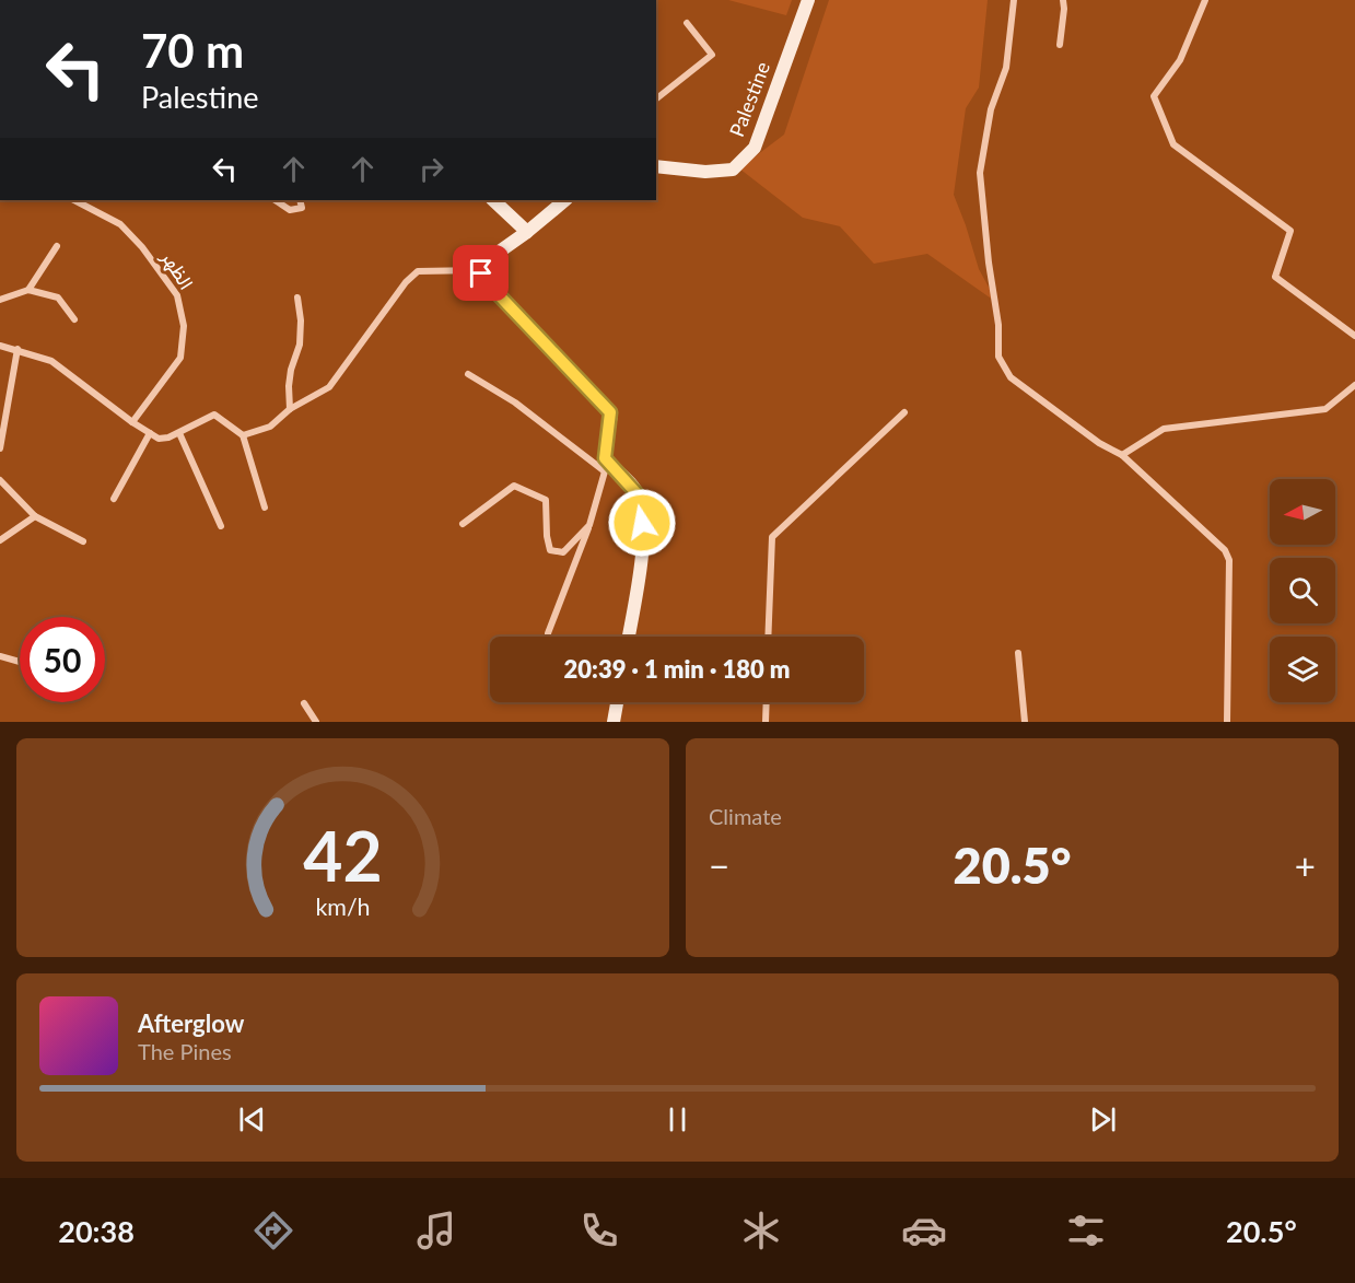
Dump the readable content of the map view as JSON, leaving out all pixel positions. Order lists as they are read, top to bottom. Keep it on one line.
{"streets":{"main road":["Palestine"],"street":["الظهر"]},"north":"left","page":{"turn":["70 m","Palestine"],"limit":"50","trip":"20:39 · 1 min · 180 m","tile":"Climate","heat":["−","20.5°","+"],"song":["Afterglow","The Pines"],"tabs":["20:38","20.5°"],"gauge":["42","km/h"]}}
